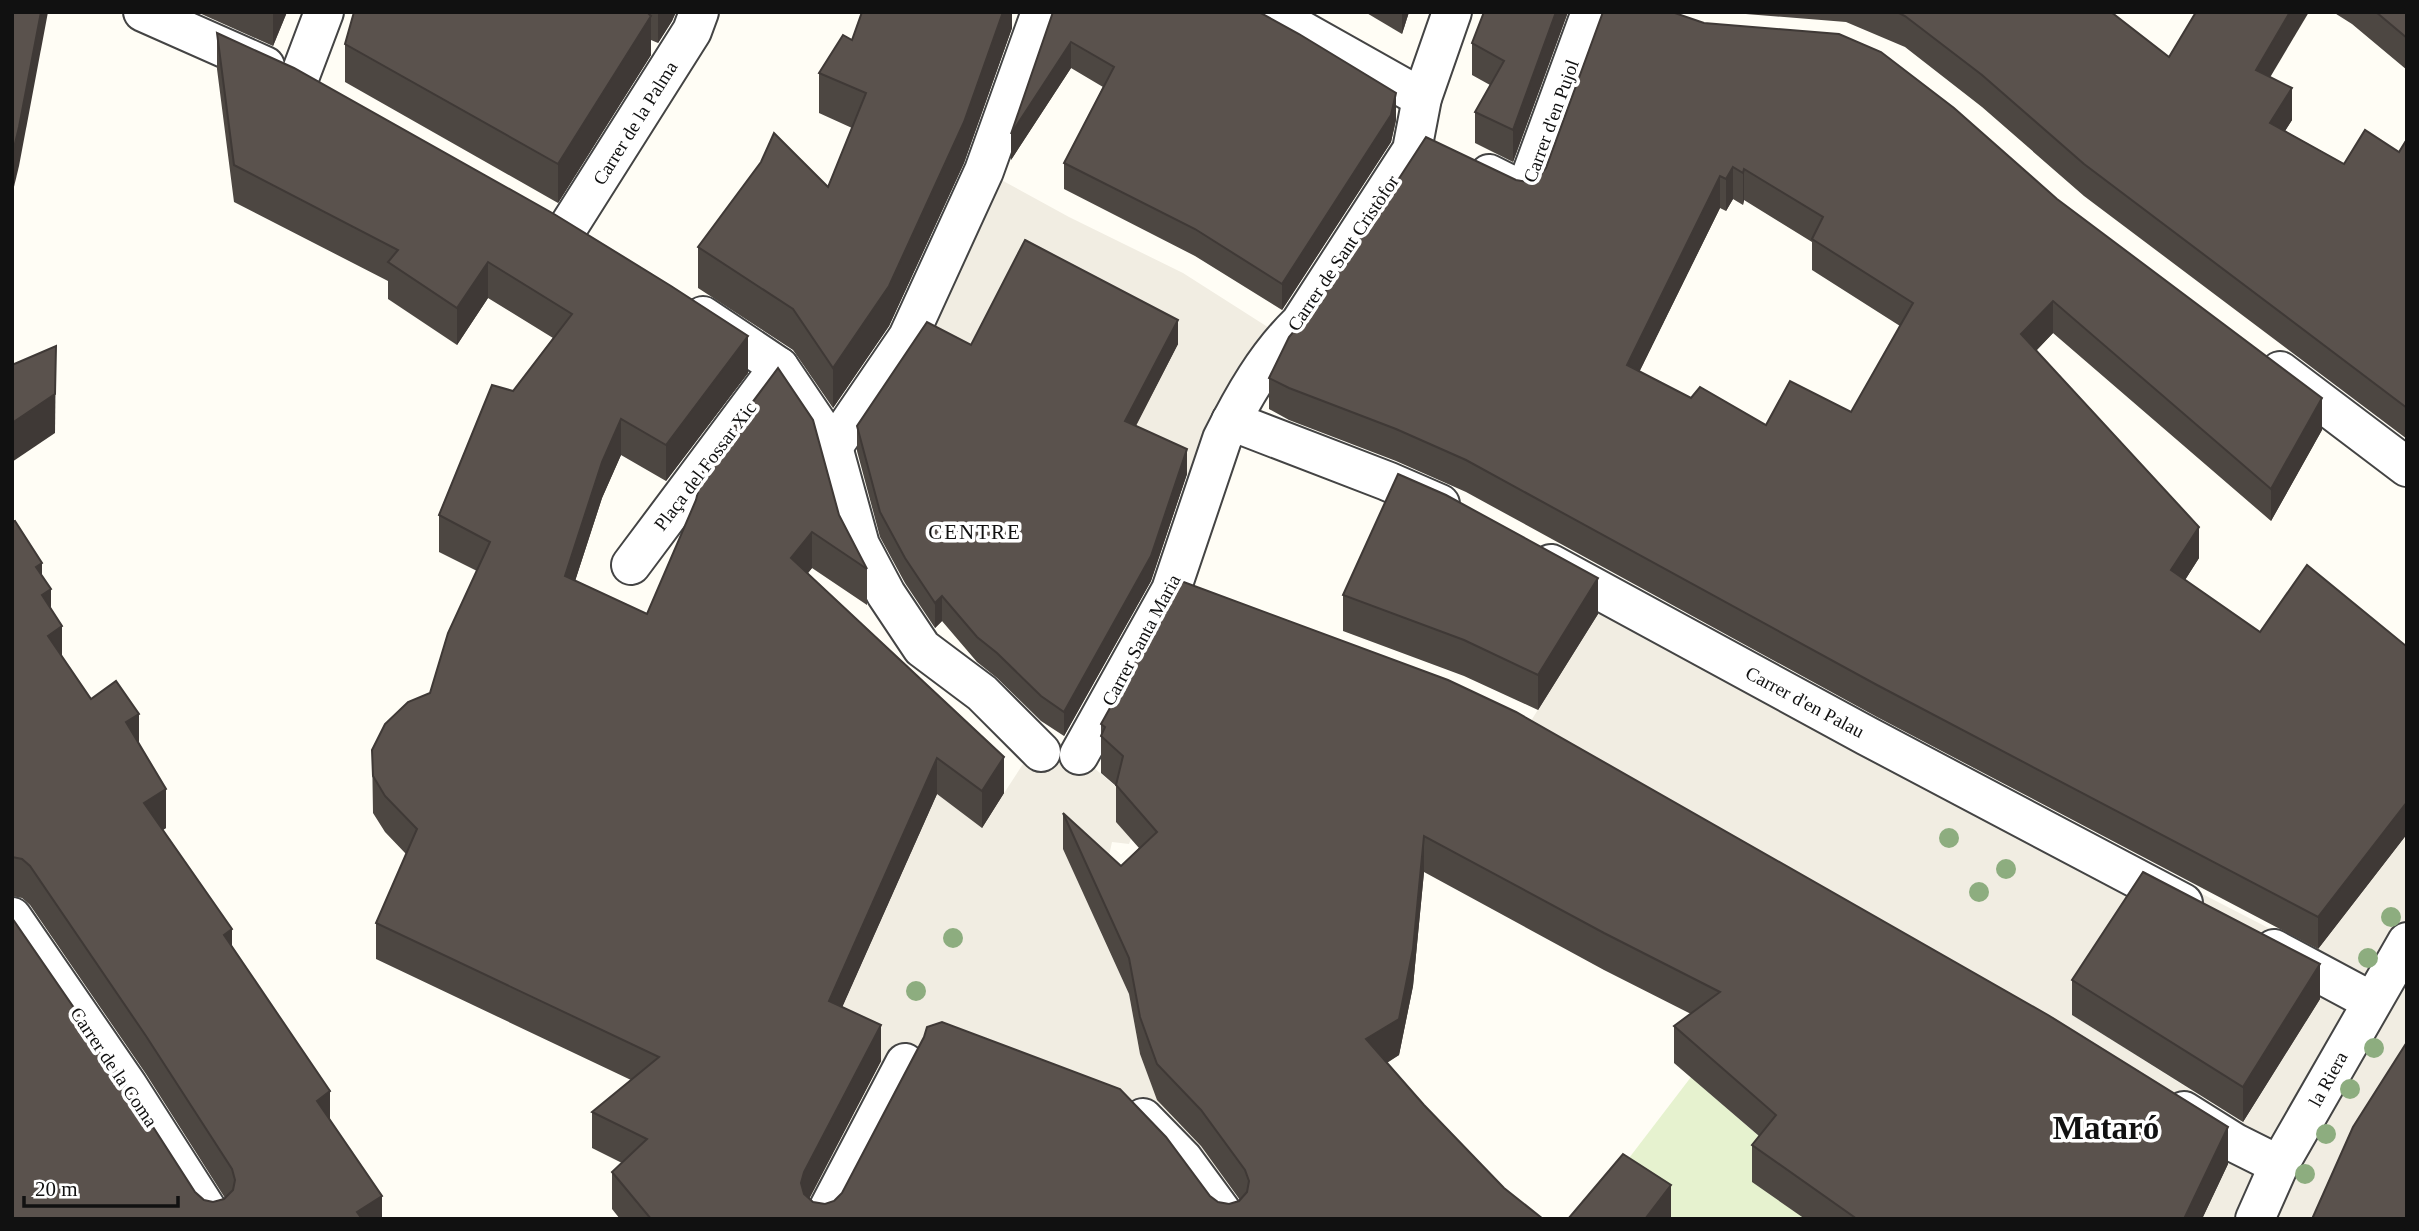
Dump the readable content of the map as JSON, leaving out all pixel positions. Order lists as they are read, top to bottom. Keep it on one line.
{"streets":{"street":["Carrer d'en Pujol","Carrer de la Palma","Carrer de Sant Cristòfor","Plaça del Fossar Xic","Carrer Santa Maria","Carrer d'en Palau","Carrer de la Coma","la Riera"]},"crossings":[["Carrer d'en Pujol","Carrer de Sant Cristòfor"],["Carrer de Sant Cristòfor","Carrer Santa Maria"]],"districts":["CENTRE","Mataró"],"scale_bar":"20 m"}
